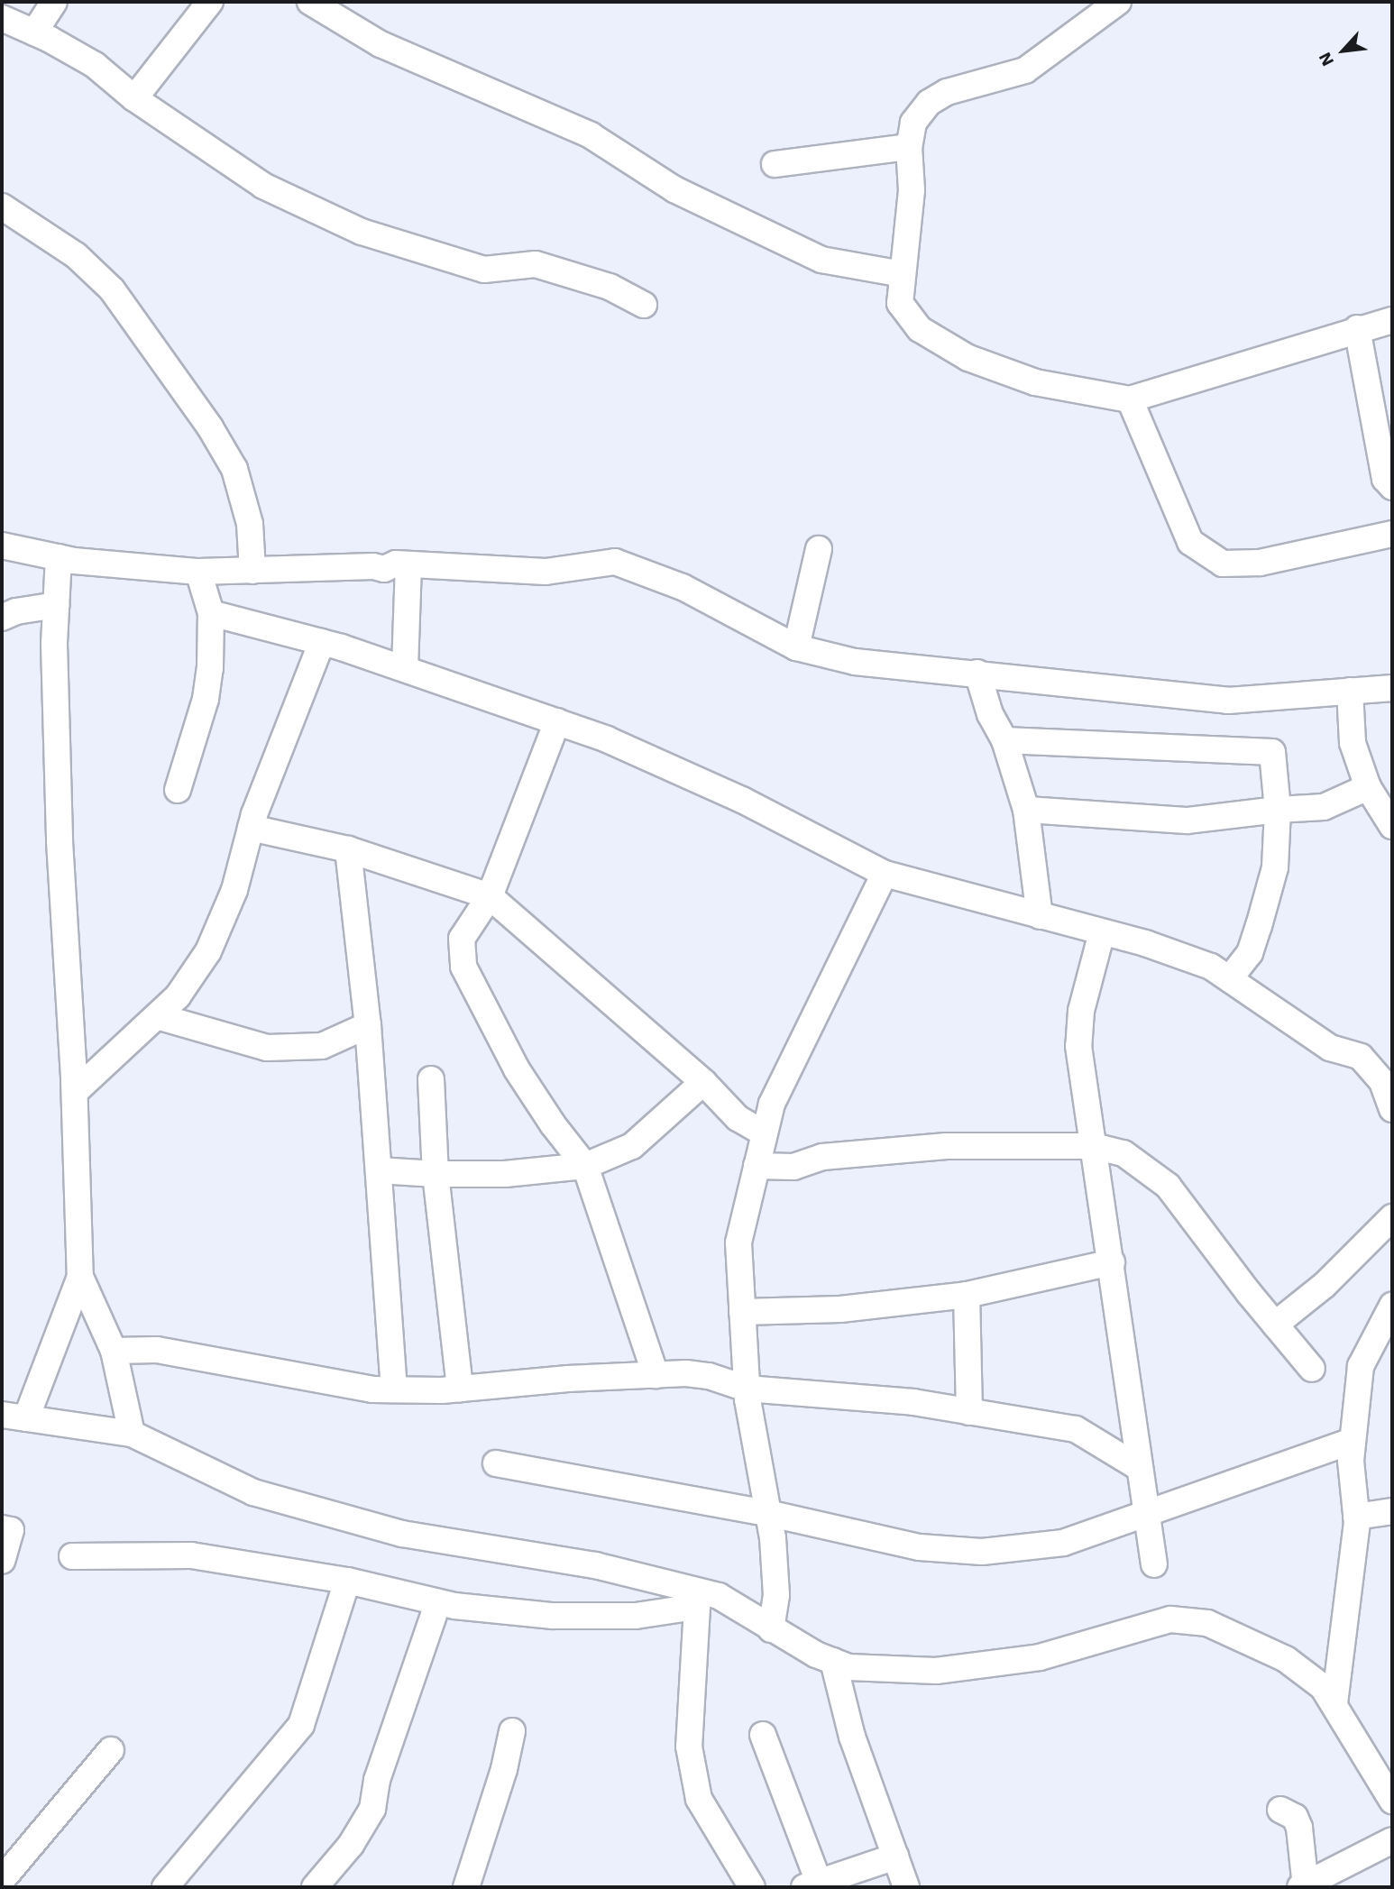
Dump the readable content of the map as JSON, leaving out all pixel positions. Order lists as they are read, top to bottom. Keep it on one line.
{"north":"bottom left"}
